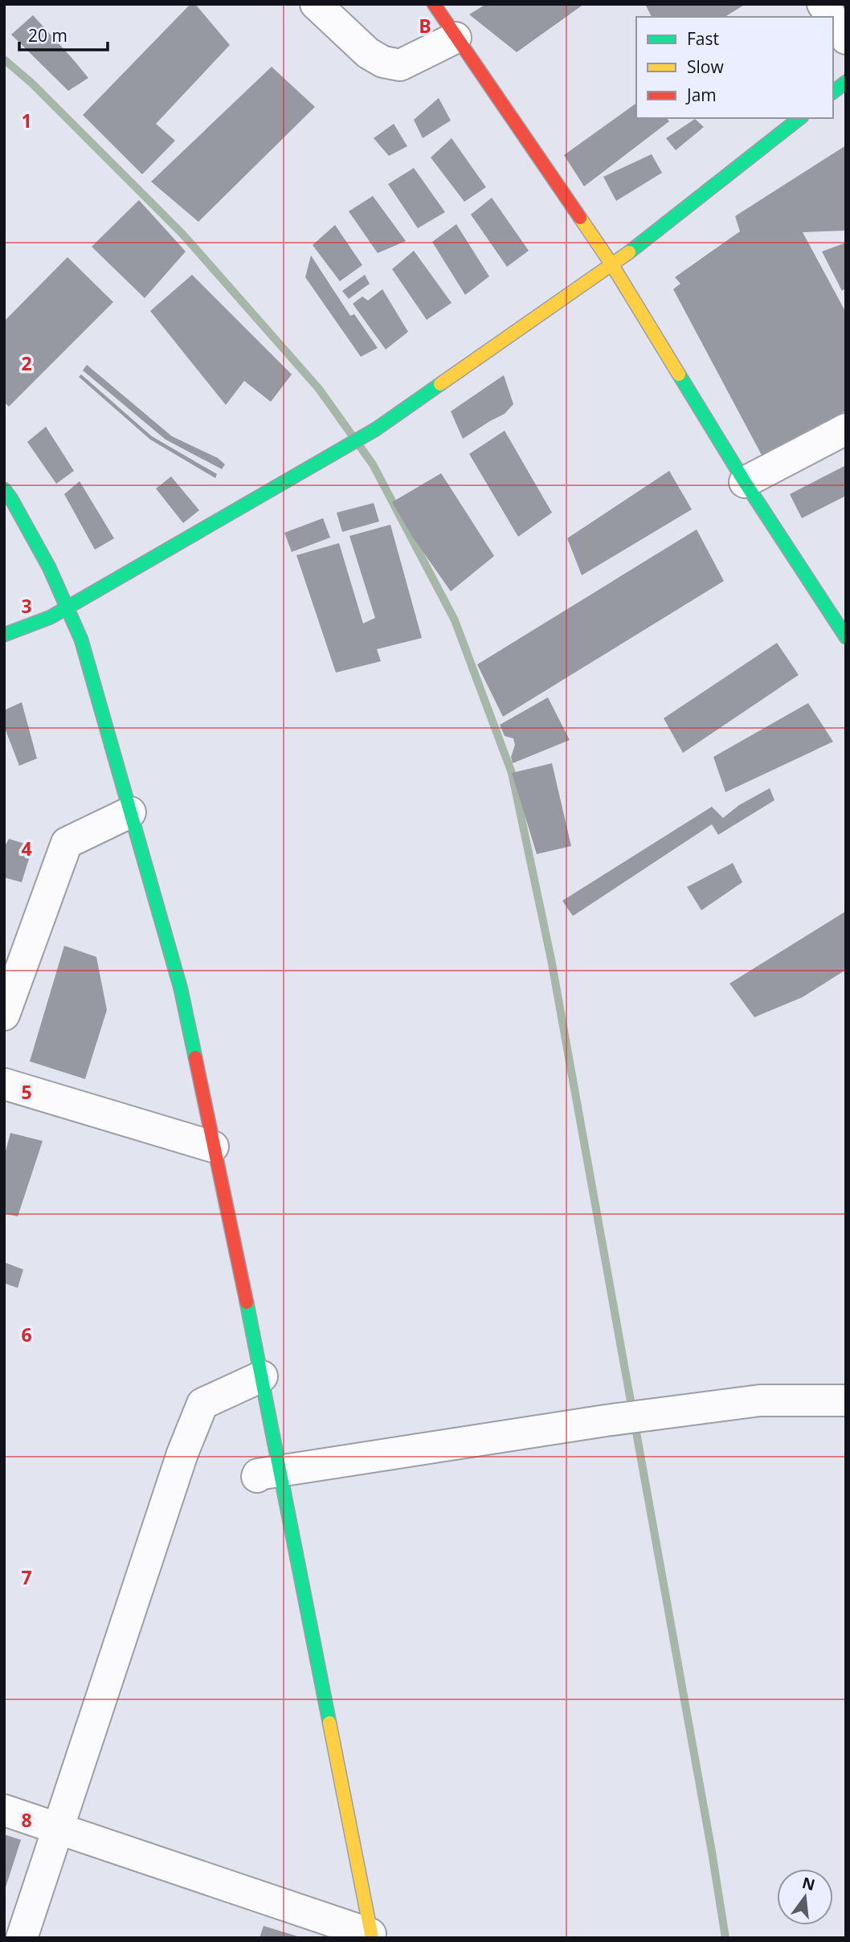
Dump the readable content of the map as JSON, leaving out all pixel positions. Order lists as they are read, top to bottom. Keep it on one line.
{"legend":["Fast","Slow","Jam"],"scale_bar":"20 m","north":"top","grid":{"columns":["B"],"rows":["1","2","3","4","5","6","7","8"]}}
